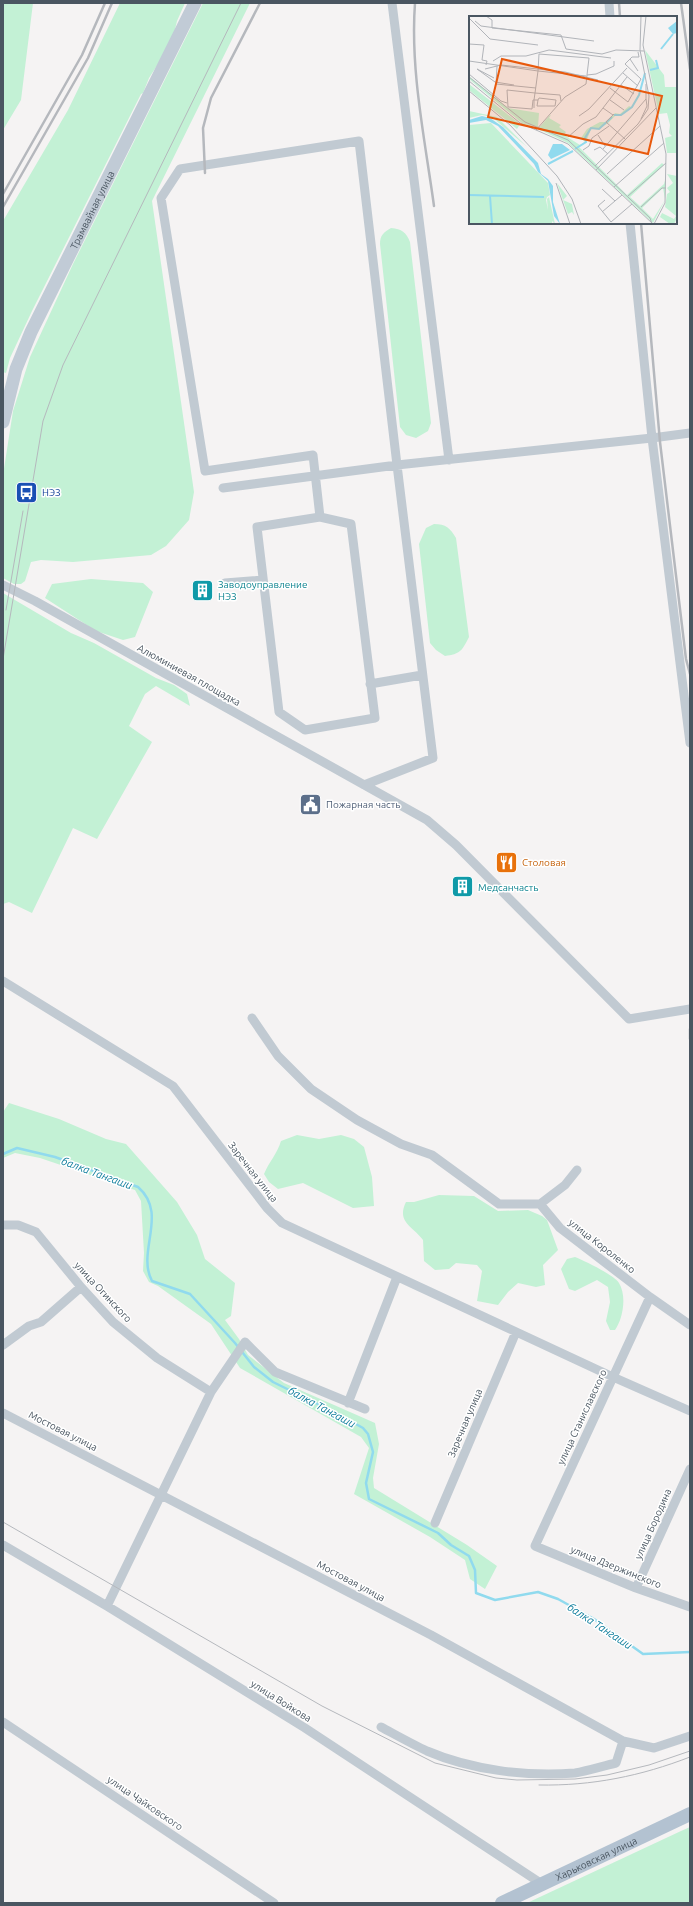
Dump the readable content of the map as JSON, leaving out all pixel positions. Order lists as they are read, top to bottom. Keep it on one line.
{"streets":{"main road":["Трамвайная улица","Харьковская улица"],"street":["Алюминиевая площадка","Заречная улица","улица Короленко","улица Огинского","улица Станиславского","Мостовая улица","улица Бородина","улица Дзержинского","улица Войкова","улица Чайковского"]},"crossings":[["Заречная улица","улица Станиславского"],["улица Короленко","улица Станиславского"],["улица Станиславского","улица Дзержинского"],["улица Бородина","улица Дзержинского"],["улица Войкова","Харьковская улица"]],"water":["балка Тангаши"],"places":{"bus stop":["НЭЗ"],"building":["Заводоуправление НЭЗ","Медсанчасть"],"public building":["Пожарная часть"],"restaurant":["Столовая"]}}
